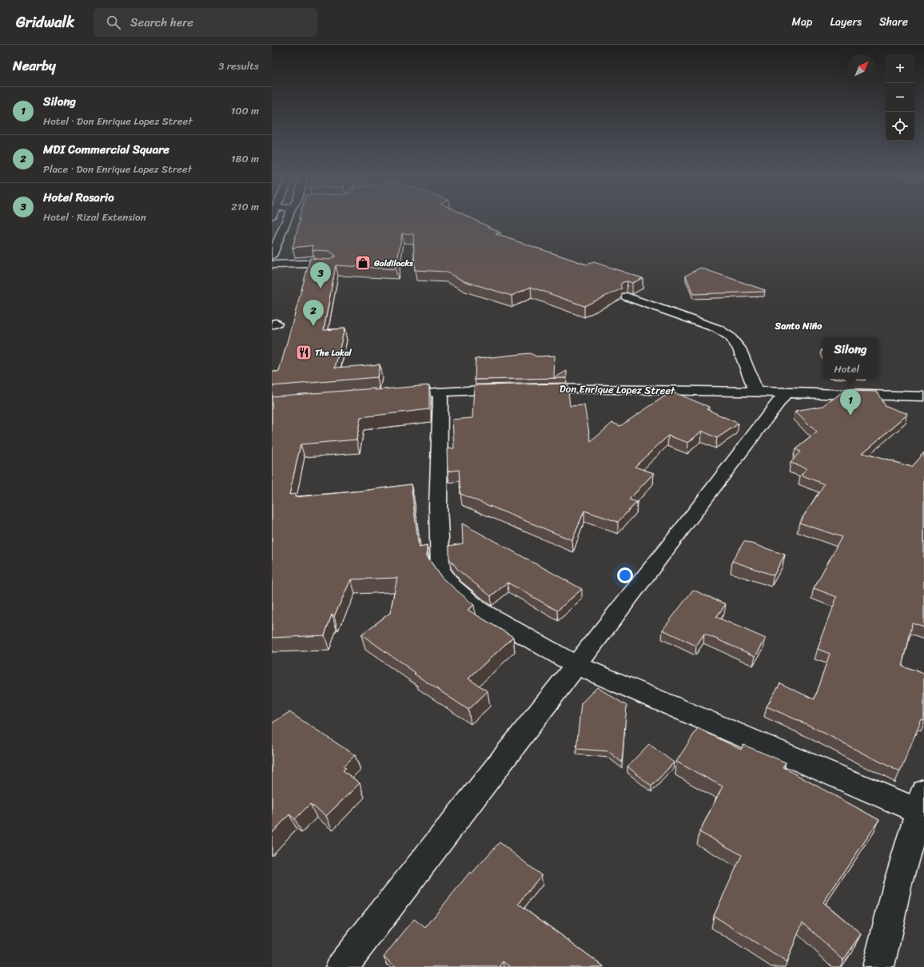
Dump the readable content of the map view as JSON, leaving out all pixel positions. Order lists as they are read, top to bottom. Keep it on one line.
{"streets":{"street":["Don Enrique Lopez Street"]},"districts":["Santo Niño"],"places":{"shop":["Goldilocks"],"restaurant":["The Lokal"]},"north":"top right","page":{"header":"Gridwalk","search":"Search here","nav":["Map","Layers","Share"],"heading":["Nearby","3 results"],"map_buttons":["+","−"],"list":[{"mark":"1","name":"Silong","note":"Hotel · Don Enrique Lopez Street","value":"100 m"},{"mark":"2","name":"MDI Commercial Square","note":"Place · Don Enrique Lopez Street","value":"180 m"},{"mark":"3","name":"Hotel Rosario","note":"Hotel · Rizal Extension","value":"210 m"}],"pins":["3","2","1"],"popup":["Silong","Hotel"]}}
